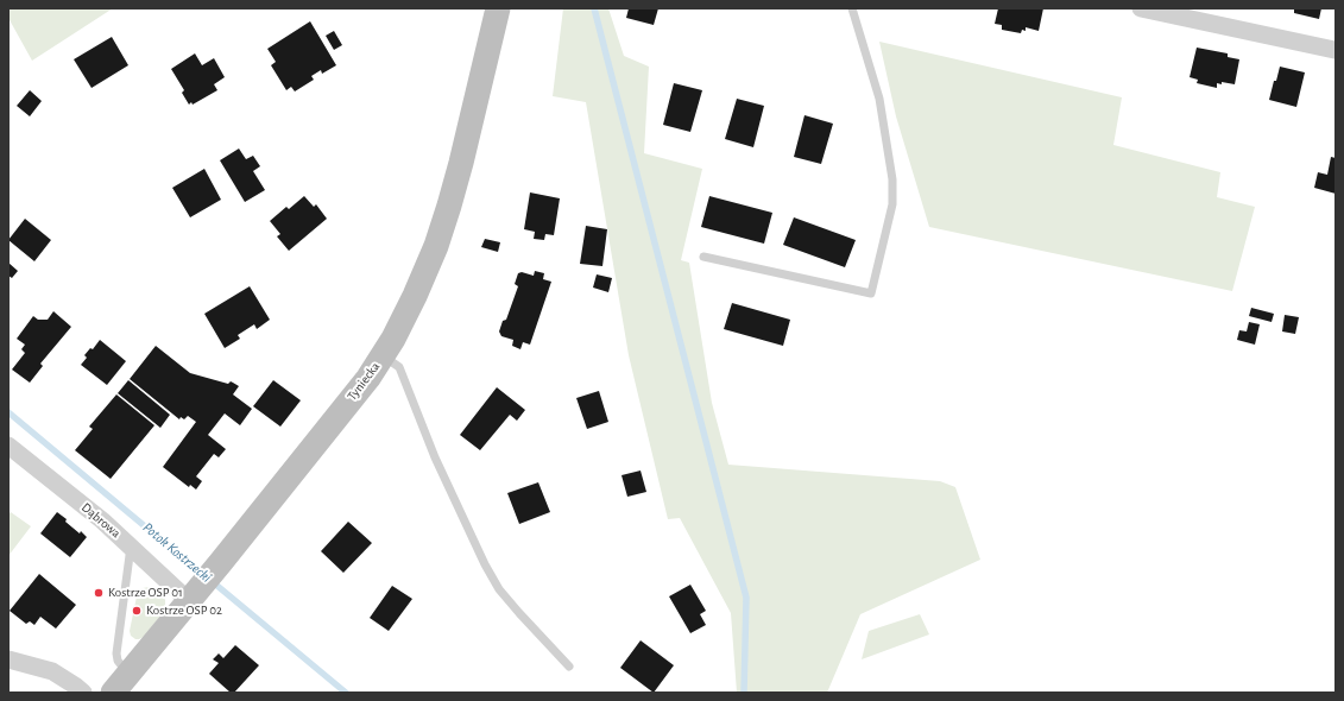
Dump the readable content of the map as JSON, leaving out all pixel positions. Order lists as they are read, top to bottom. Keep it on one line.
{"streets":{"street":["Tyniecka","Dąbrowa"]},"crossings":[["Tyniecka","Dąbrowa"]],"water":["Potok Kostrzecki"],"places":["Kostrze OSP 01","Kostrze OSP 02"]}
